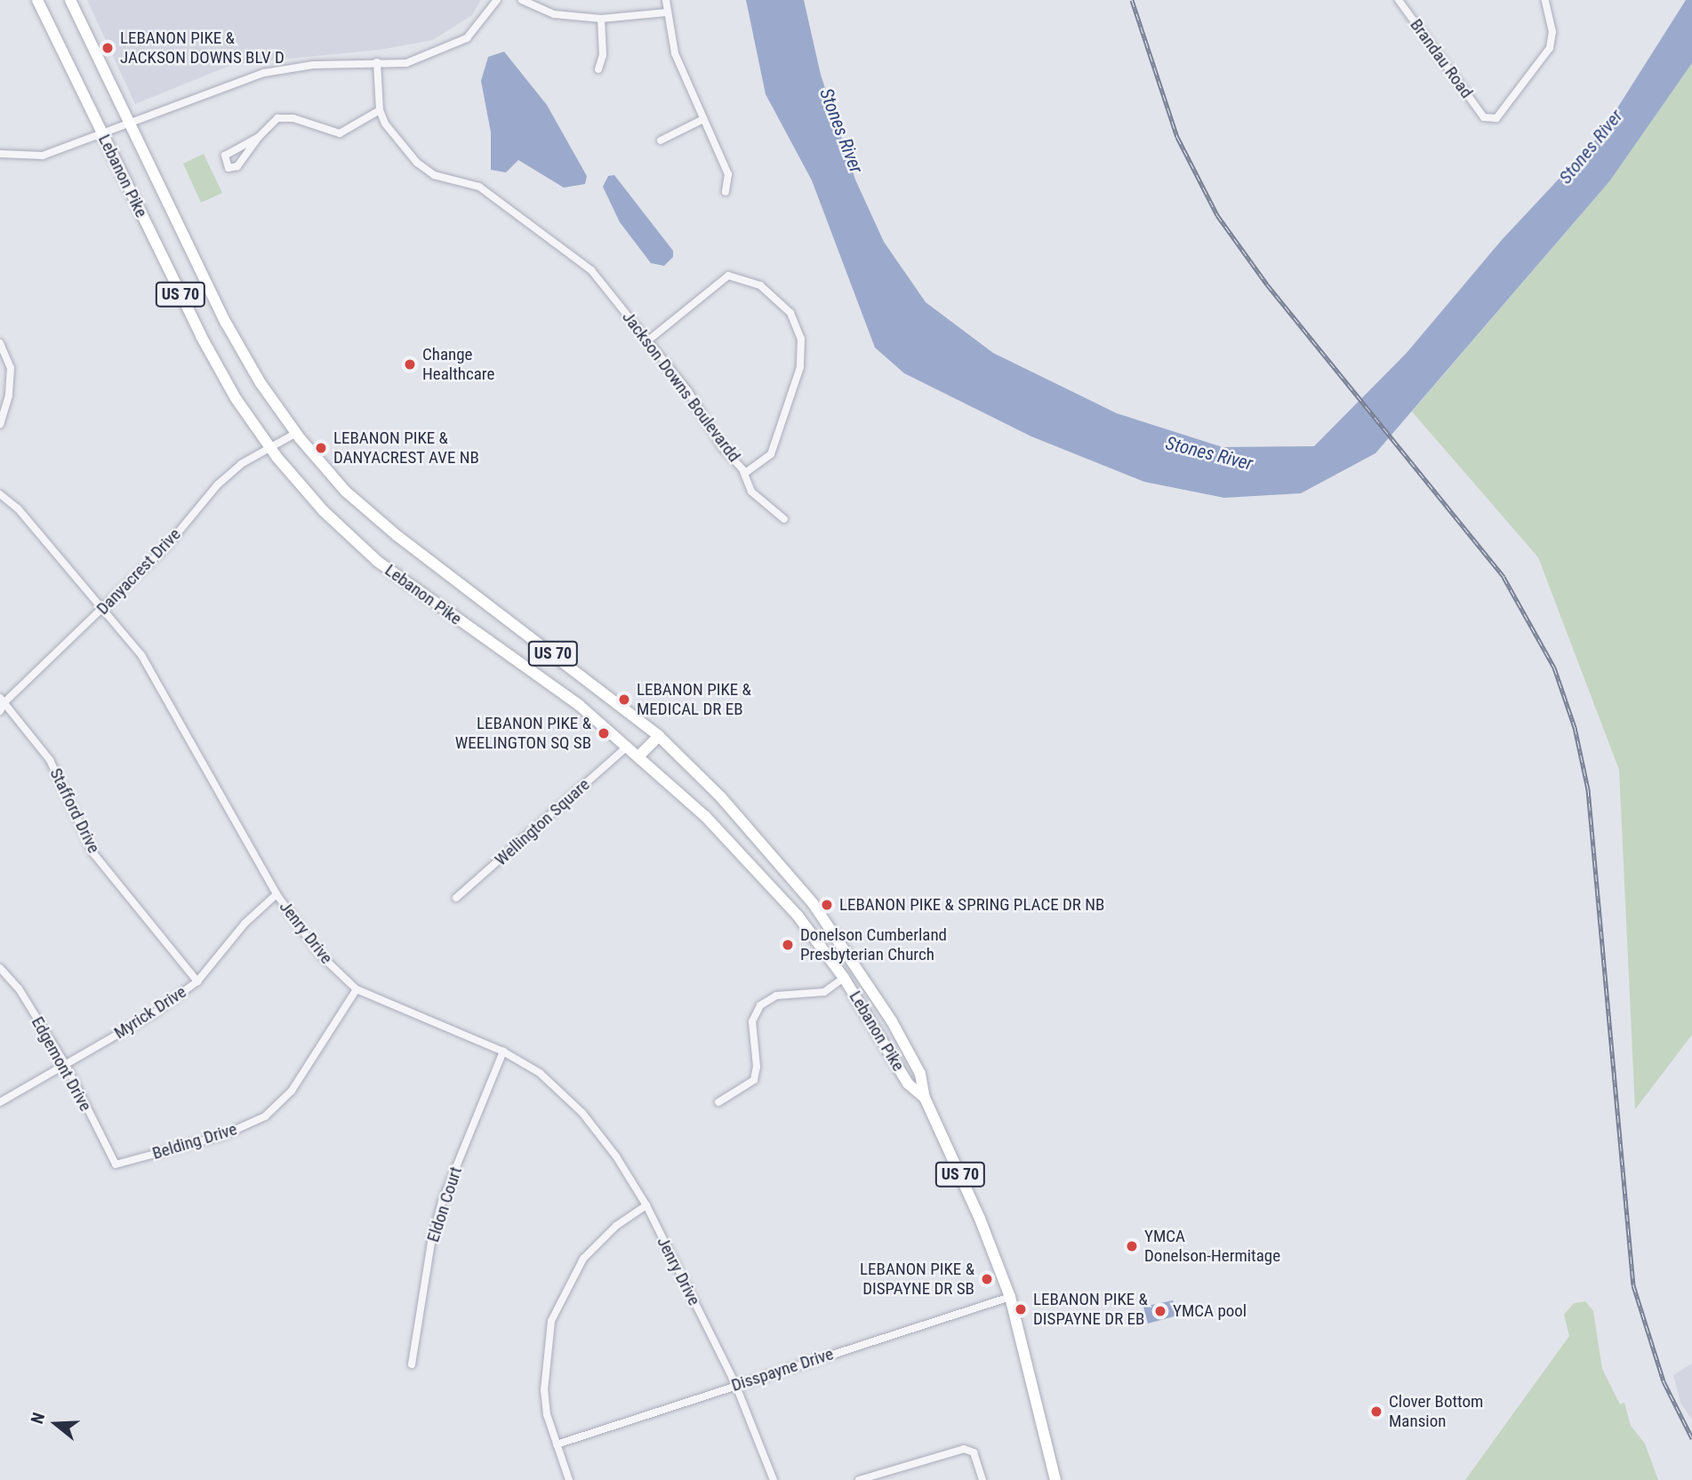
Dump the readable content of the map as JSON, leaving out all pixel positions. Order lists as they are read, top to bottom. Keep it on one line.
{"streets":{"main road":["Lebanon Pike","US 70"],"street":["Brandau Road","Jackson Downs Boulevardd","Danyacrest Drive","Stafford Drive","Wellington Square","Jenry Drive","Myrick Drive","Edgemont Drive","Belding Drive","Eldon Court","Disspayne Drive"]},"crossings":[["Lebanon Pike","Danyacrest Drive"],["Lebanon Pike","Wellington Square"],["Lebanon Pike","Disspayne Drive"],["Danyacrest Drive","Stafford Drive"],["Danyacrest Drive","Jenry Drive"],["Stafford Drive","Myrick Drive"],["Jenry Drive","Myrick Drive"],["Jenry Drive","Belding Drive"],["Jenry Drive","Eldon Court"],["Jenry Drive","Disspayne Drive"],["Myrick Drive","Edgemont Drive"],["Edgemont Drive","Belding Drive"]],"water":["Stones River"],"places":["LEBANON PIKE & JACKSON DOWNS BLV D","Change Healthcare","LEBANON PIKE & DANYACREST AVE NB","LEBANON PIKE & MEDICAL DR EB","LEBANON PIKE & WEELINGTON SQ SB","LEBANON PIKE & SPRING PLACE DR NB","Donelson Cumberland Presbyterian Church","YMCA Donelson-Hermitage","LEBANON PIKE & DISPAYNE DR SB","LEBANON PIKE & DISPAYNE DR EB","YMCA pool","Clover Bottom Mansion"],"north":"left"}
